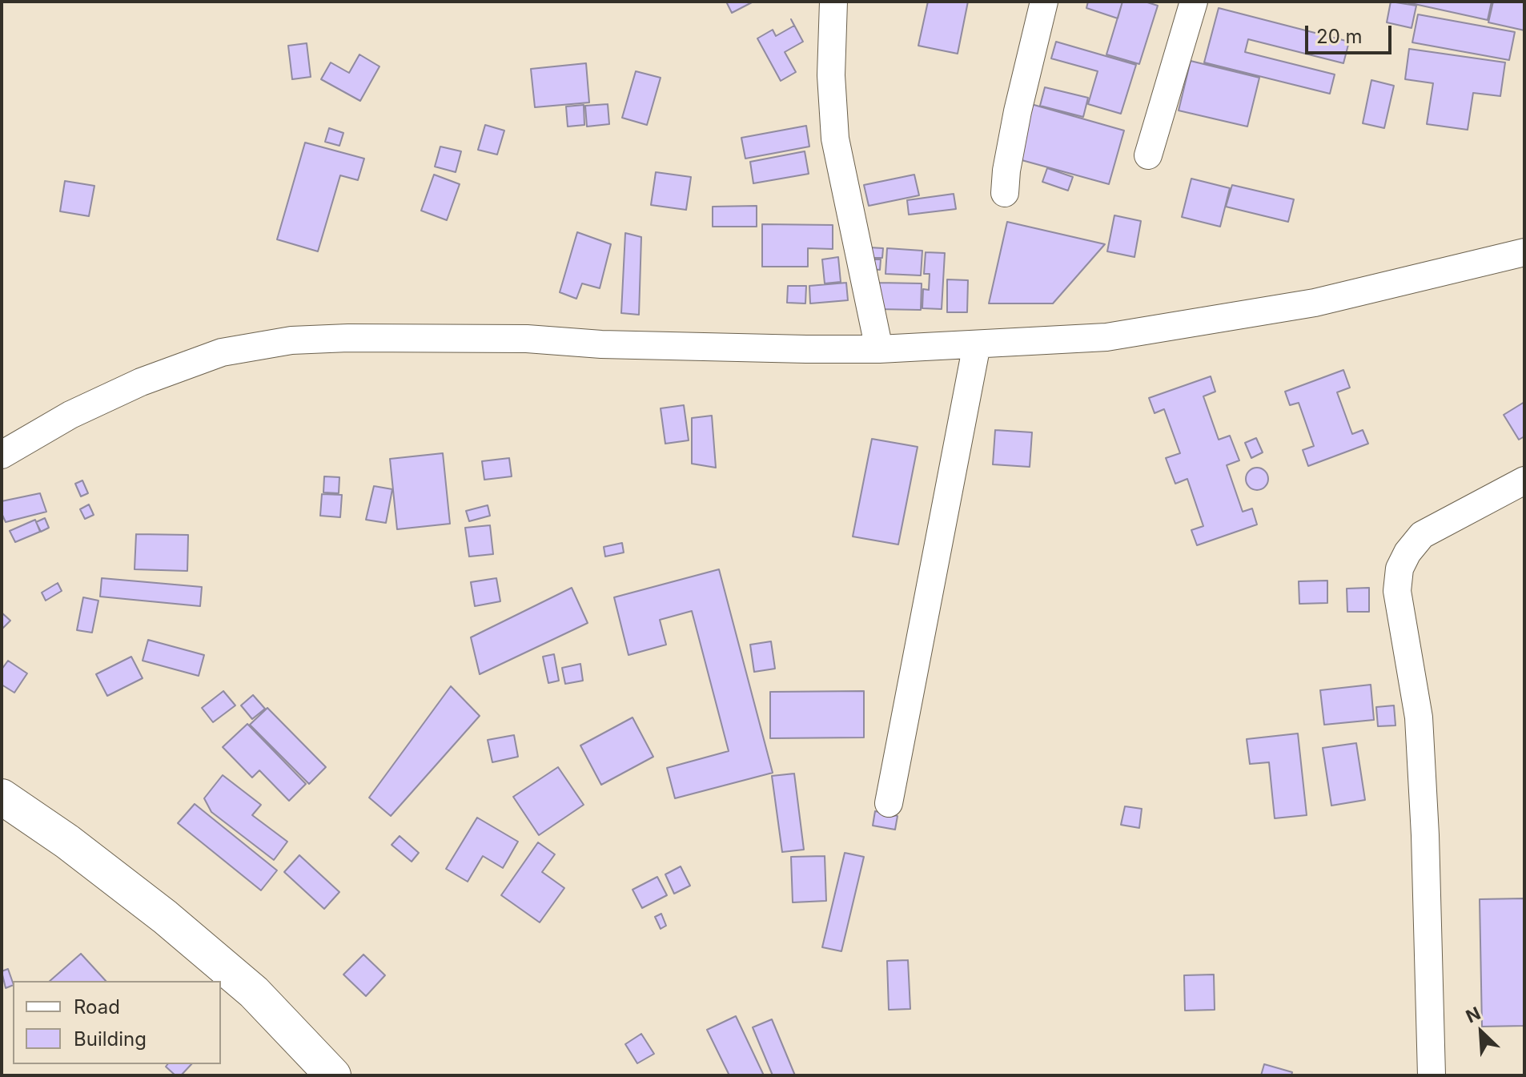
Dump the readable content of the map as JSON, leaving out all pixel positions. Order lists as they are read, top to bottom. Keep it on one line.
{"legend":["Road","Building"],"scale_bar":"20 m","north":"top left"}
